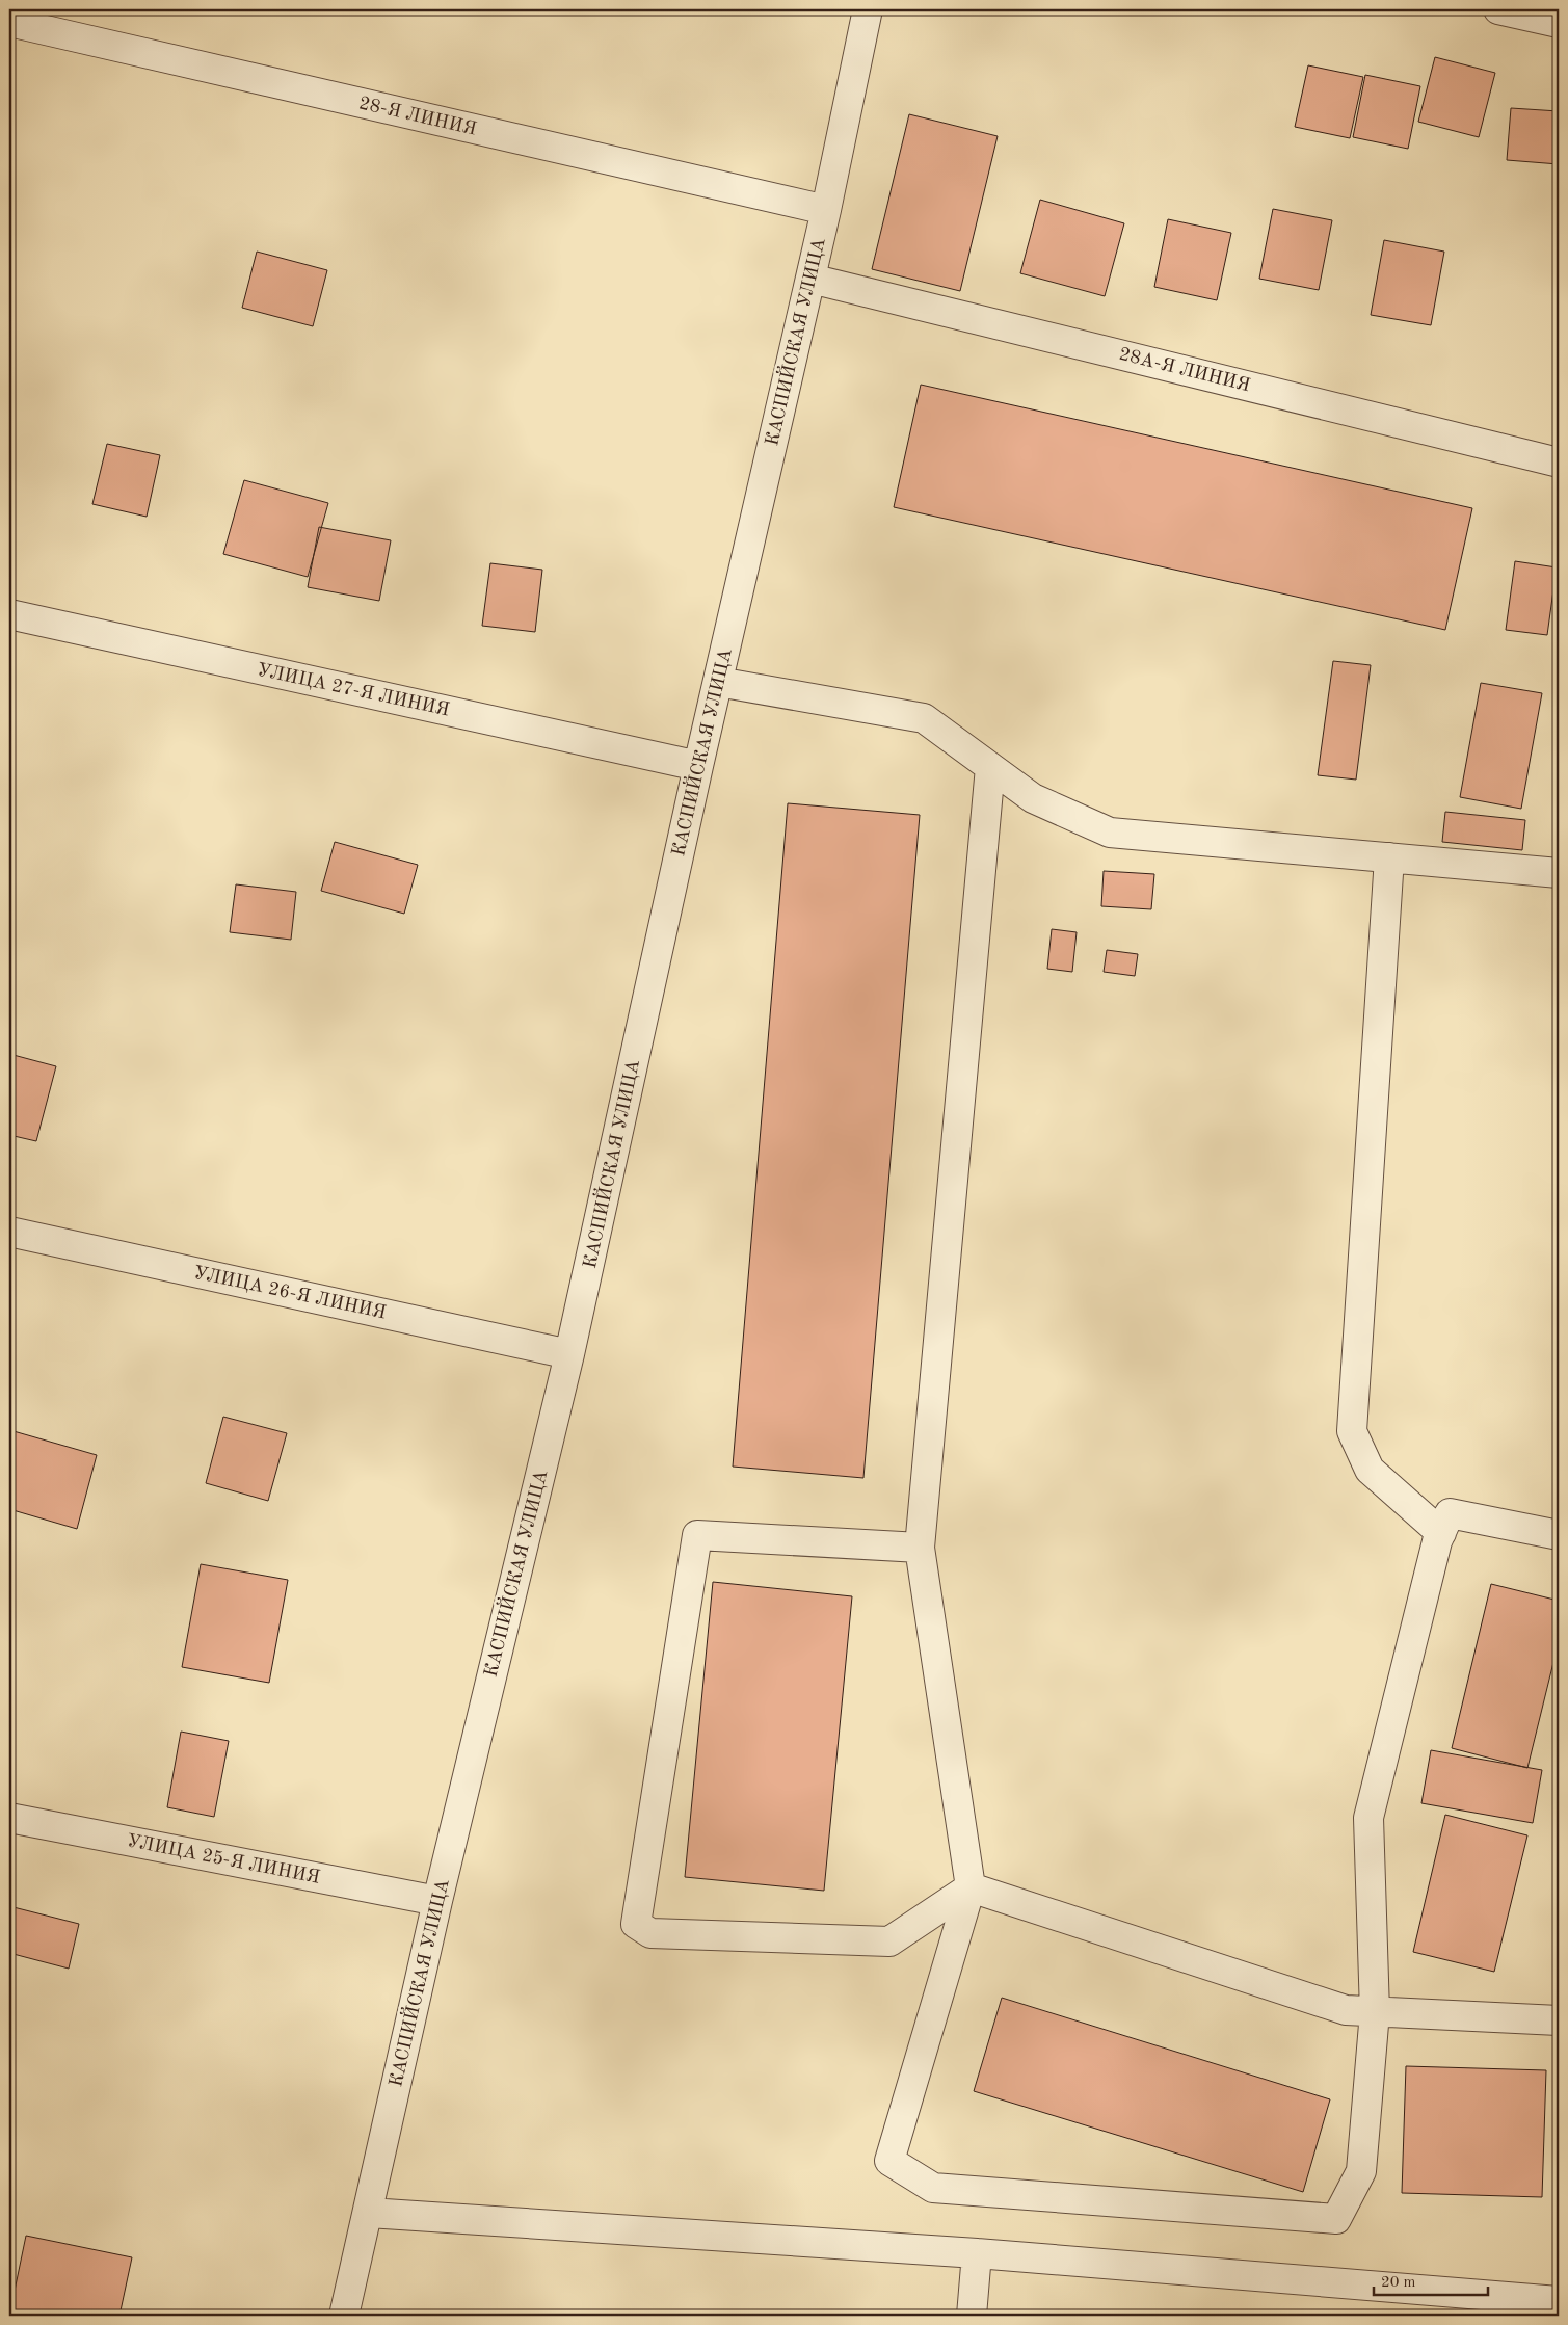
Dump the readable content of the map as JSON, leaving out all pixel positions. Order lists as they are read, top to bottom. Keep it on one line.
{"streets":{"street":["28-Я ЛИНИЯ","КАСПИЙСКАЯ УЛИЦА","28А-Я ЛИНИЯ","УЛИЦА 27-Я ЛИНИЯ","УЛИЦА 26-Я ЛИНИЯ","УЛИЦА 25-Я ЛИНИЯ"]},"crossings":[["28-Я ЛИНИЯ","КАСПИЙСКАЯ УЛИЦА"],["КАСПИЙСКАЯ УЛИЦА","28А-Я ЛИНИЯ"],["КАСПИЙСКАЯ УЛИЦА","УЛИЦА 27-Я ЛИНИЯ"],["КАСПИЙСКАЯ УЛИЦА","УЛИЦА 26-Я ЛИНИЯ"],["КАСПИЙСКАЯ УЛИЦА","УЛИЦА 25-Я ЛИНИЯ"]],"scale_bar":"20 m"}
